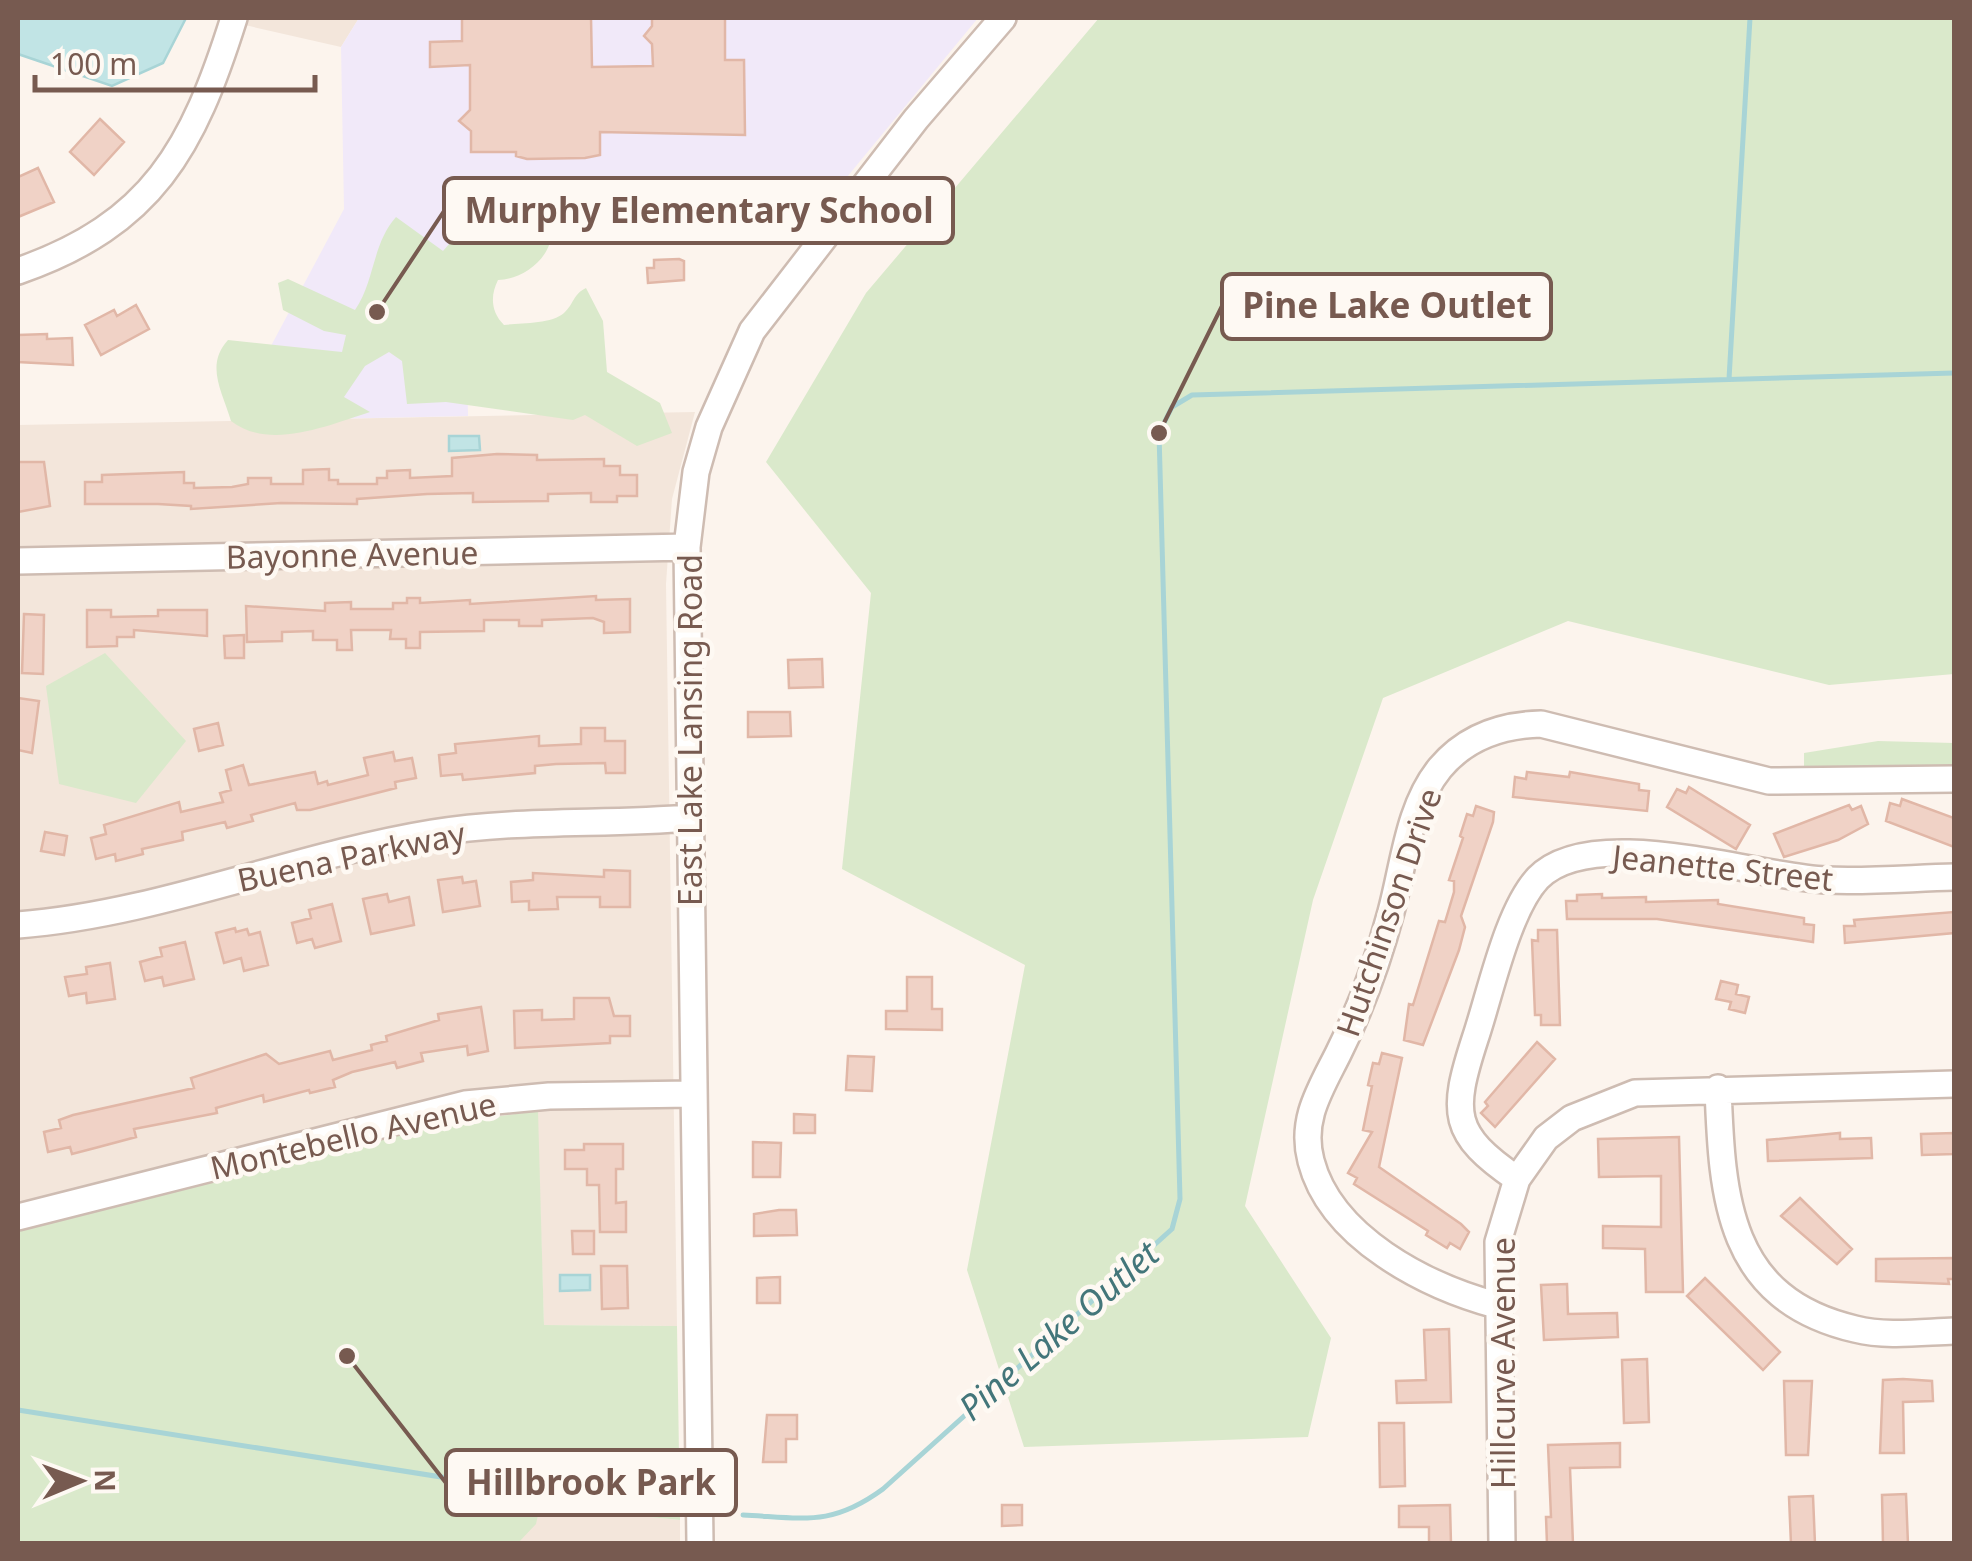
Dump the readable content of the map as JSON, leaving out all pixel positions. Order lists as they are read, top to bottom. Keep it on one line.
{"streets":{"street":["Bayonne Avenue","East Lake Lansing Road","Buena Parkway","Jeanette Street","Hutchinson Drive","Montebello Avenue","Hillcurve Avenue"]},"crossings":[["Bayonne Avenue","East Lake Lansing Road"],["East Lake Lansing Road","Buena Parkway"],["East Lake Lansing Road","Montebello Avenue"],["Jeanette Street","Hillcurve Avenue"],["Hutchinson Drive","Hillcurve Avenue"]],"water":["Pine Lake Outlet"],"places":["Murphy Elementary School","Pine Lake Outlet","Hillbrook Park"],"scale_bar":"100 m","north":"right"}
